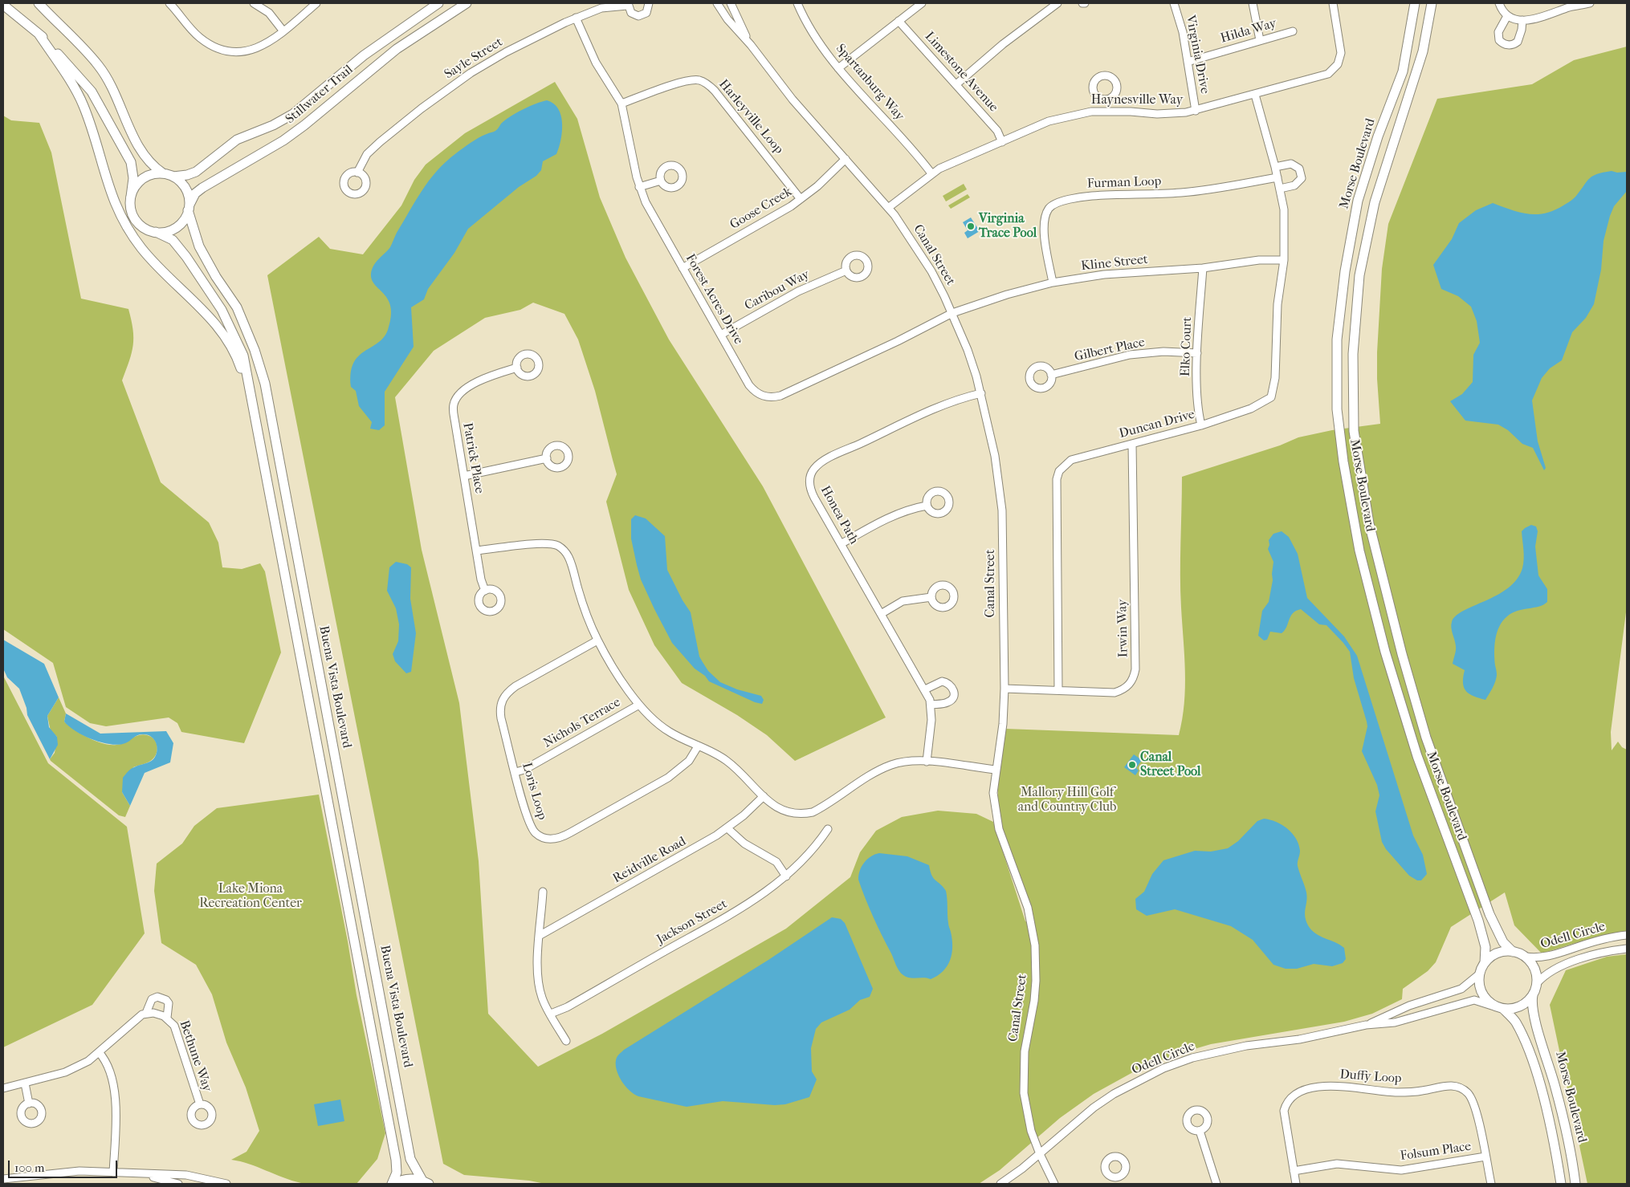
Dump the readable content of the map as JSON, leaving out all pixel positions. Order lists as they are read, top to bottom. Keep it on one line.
{"streets":{"main road":["Stillwater Trail","Morse Boulevard","Buena Vista Boulevard"],"street":["Hilda Way","Virginia Drive","Sayle Street","Limestone Avenue","Spartanburg Way","Haynesville Way","Harleyville Loop","Furman Loop","Goose Creek","Canal Street","Kline Street","Caribou Way","Forest Acres Drive","Elko Court","Gilbert Place","Duncan Drive","Patrick Place","Honea Path","Irwin Way","Nichols Terrace","Loris Loop","Reidville Road","Jackson Street","Odell Circle","Bethune Way","Duffy Loop","Folsum Place"]},"crossings":[["Hilda Way","Virginia Drive"],["Virginia Drive","Haynesville Way"],["Sayle Street","Forest Acres Drive"],["Limestone Avenue","Haynesville Way"],["Spartanburg Way","Haynesville Way"],["Stillwater Trail","Buena Vista Boulevard"],["Haynesville Way","Canal Street"],["Haynesville Way","Duncan Drive"],["Harleyville Loop","Goose Creek"],["Harleyville Loop","Forest Acres Drive"],["Morse Boulevard","Odell Circle"],["Furman Loop","Kline Street"],["Furman Loop","Duncan Drive"],["Goose Creek","Canal Street"],["Goose Creek","Forest Acres Drive"],["Canal Street","Kline Street"],["Canal Street","Forest Acres Drive"],["Canal Street","Honea Path"],["Canal Street","Irwin Way"],["Canal Street","Odell Circle"],["Kline Street","Forest Acres Drive"],["Kline Street","Elko Court"],["Kline Street","Duncan Drive"],["Caribou Way","Forest Acres Drive"],["Elko Court","Gilbert Place"],["Elko Court","Duncan Drive"],["Duncan Drive","Irwin Way"],["Nichols Terrace","Loris Loop"],["Duffy Loop","Folsum Place"]],"parks":["Mallory Hill Golf and Country Club","Lake Miona Recreation Center"],"places":["Virginia Trace Pool","Canal Street Pool"],"scale_bar":"100 m"}
